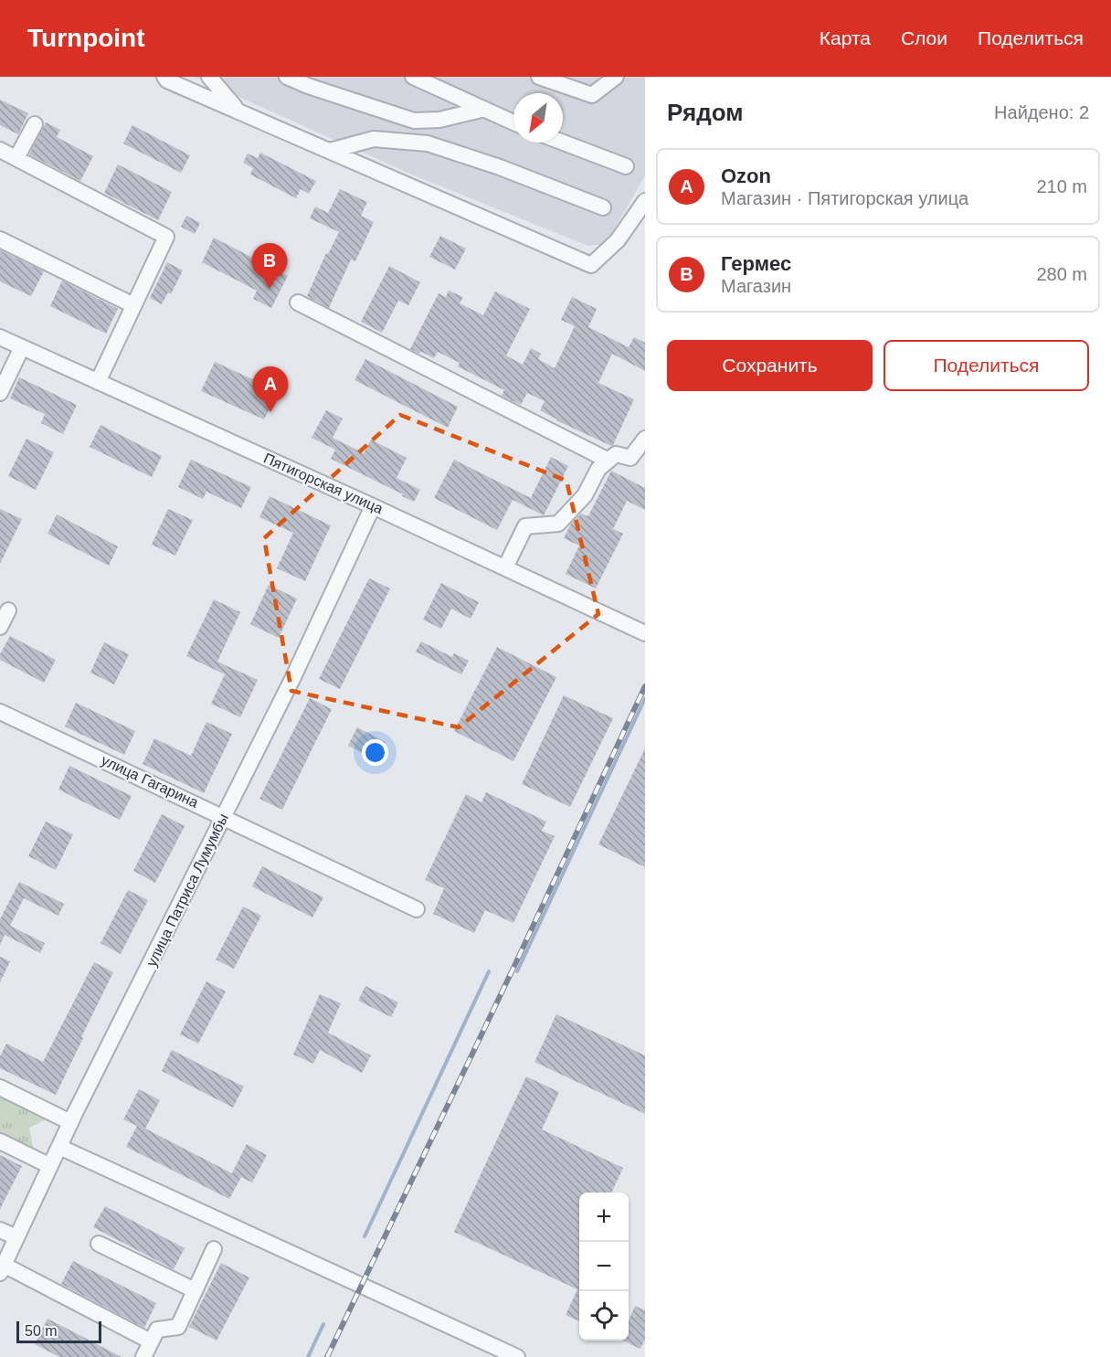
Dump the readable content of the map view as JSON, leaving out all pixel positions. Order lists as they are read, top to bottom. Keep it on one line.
{"streets":{"street":["Пятигорская улица","улица Гагарина","улица Патриса Лумумбы"]},"crossings":[["Пятигорская улица","улица Патриса Лумумбы"],["улица Гагарина","улица Патриса Лумумбы"]],"scale_bar":"50 m","north":"bottom left","page":{"header":"Turnpoint","nav":["Карта","Слои","Поделиться"],"heading":["Рядом","Найдено: 2"],"list":[{"mark":"A","name":"Ozon","note":"Магазин · Пятигорская улица","value":"210 m"},{"mark":"B","name":"Гермес","note":"Магазин","value":"280 m"}],"pins":["B","A"],"buttons":["Сохранить","Поделиться"],"map_buttons":["+","−"],"scale":"50 m"}}
